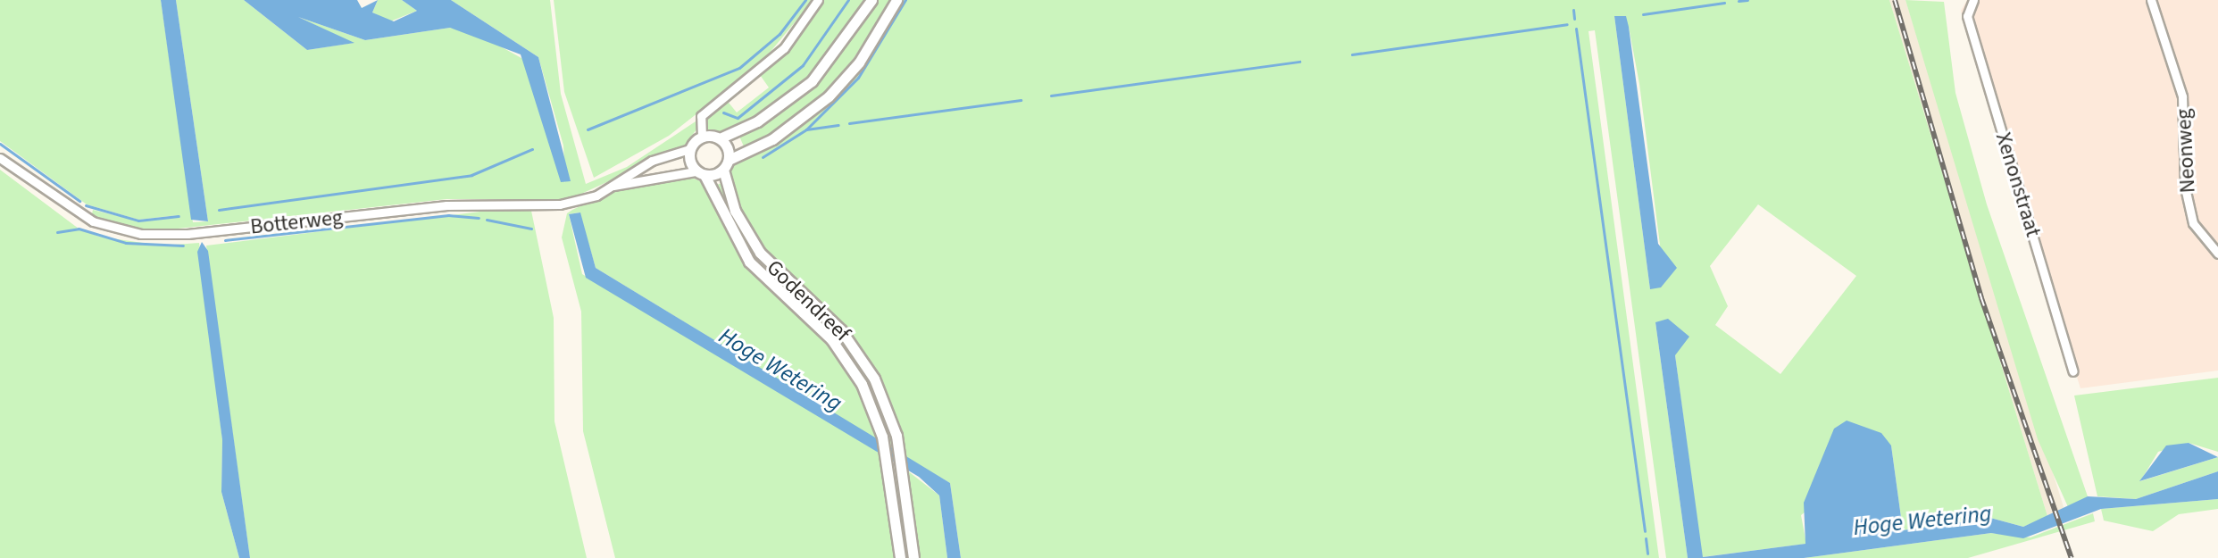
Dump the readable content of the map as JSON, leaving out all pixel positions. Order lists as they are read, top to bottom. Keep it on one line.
{"streets":{"main road":["Godendreef"],"street":["Neonweg","Xenonstraat","Botterweg"]},"crossings":[["Botterweg","Godendreef"]],"water":["Hoge Wetering"]}
